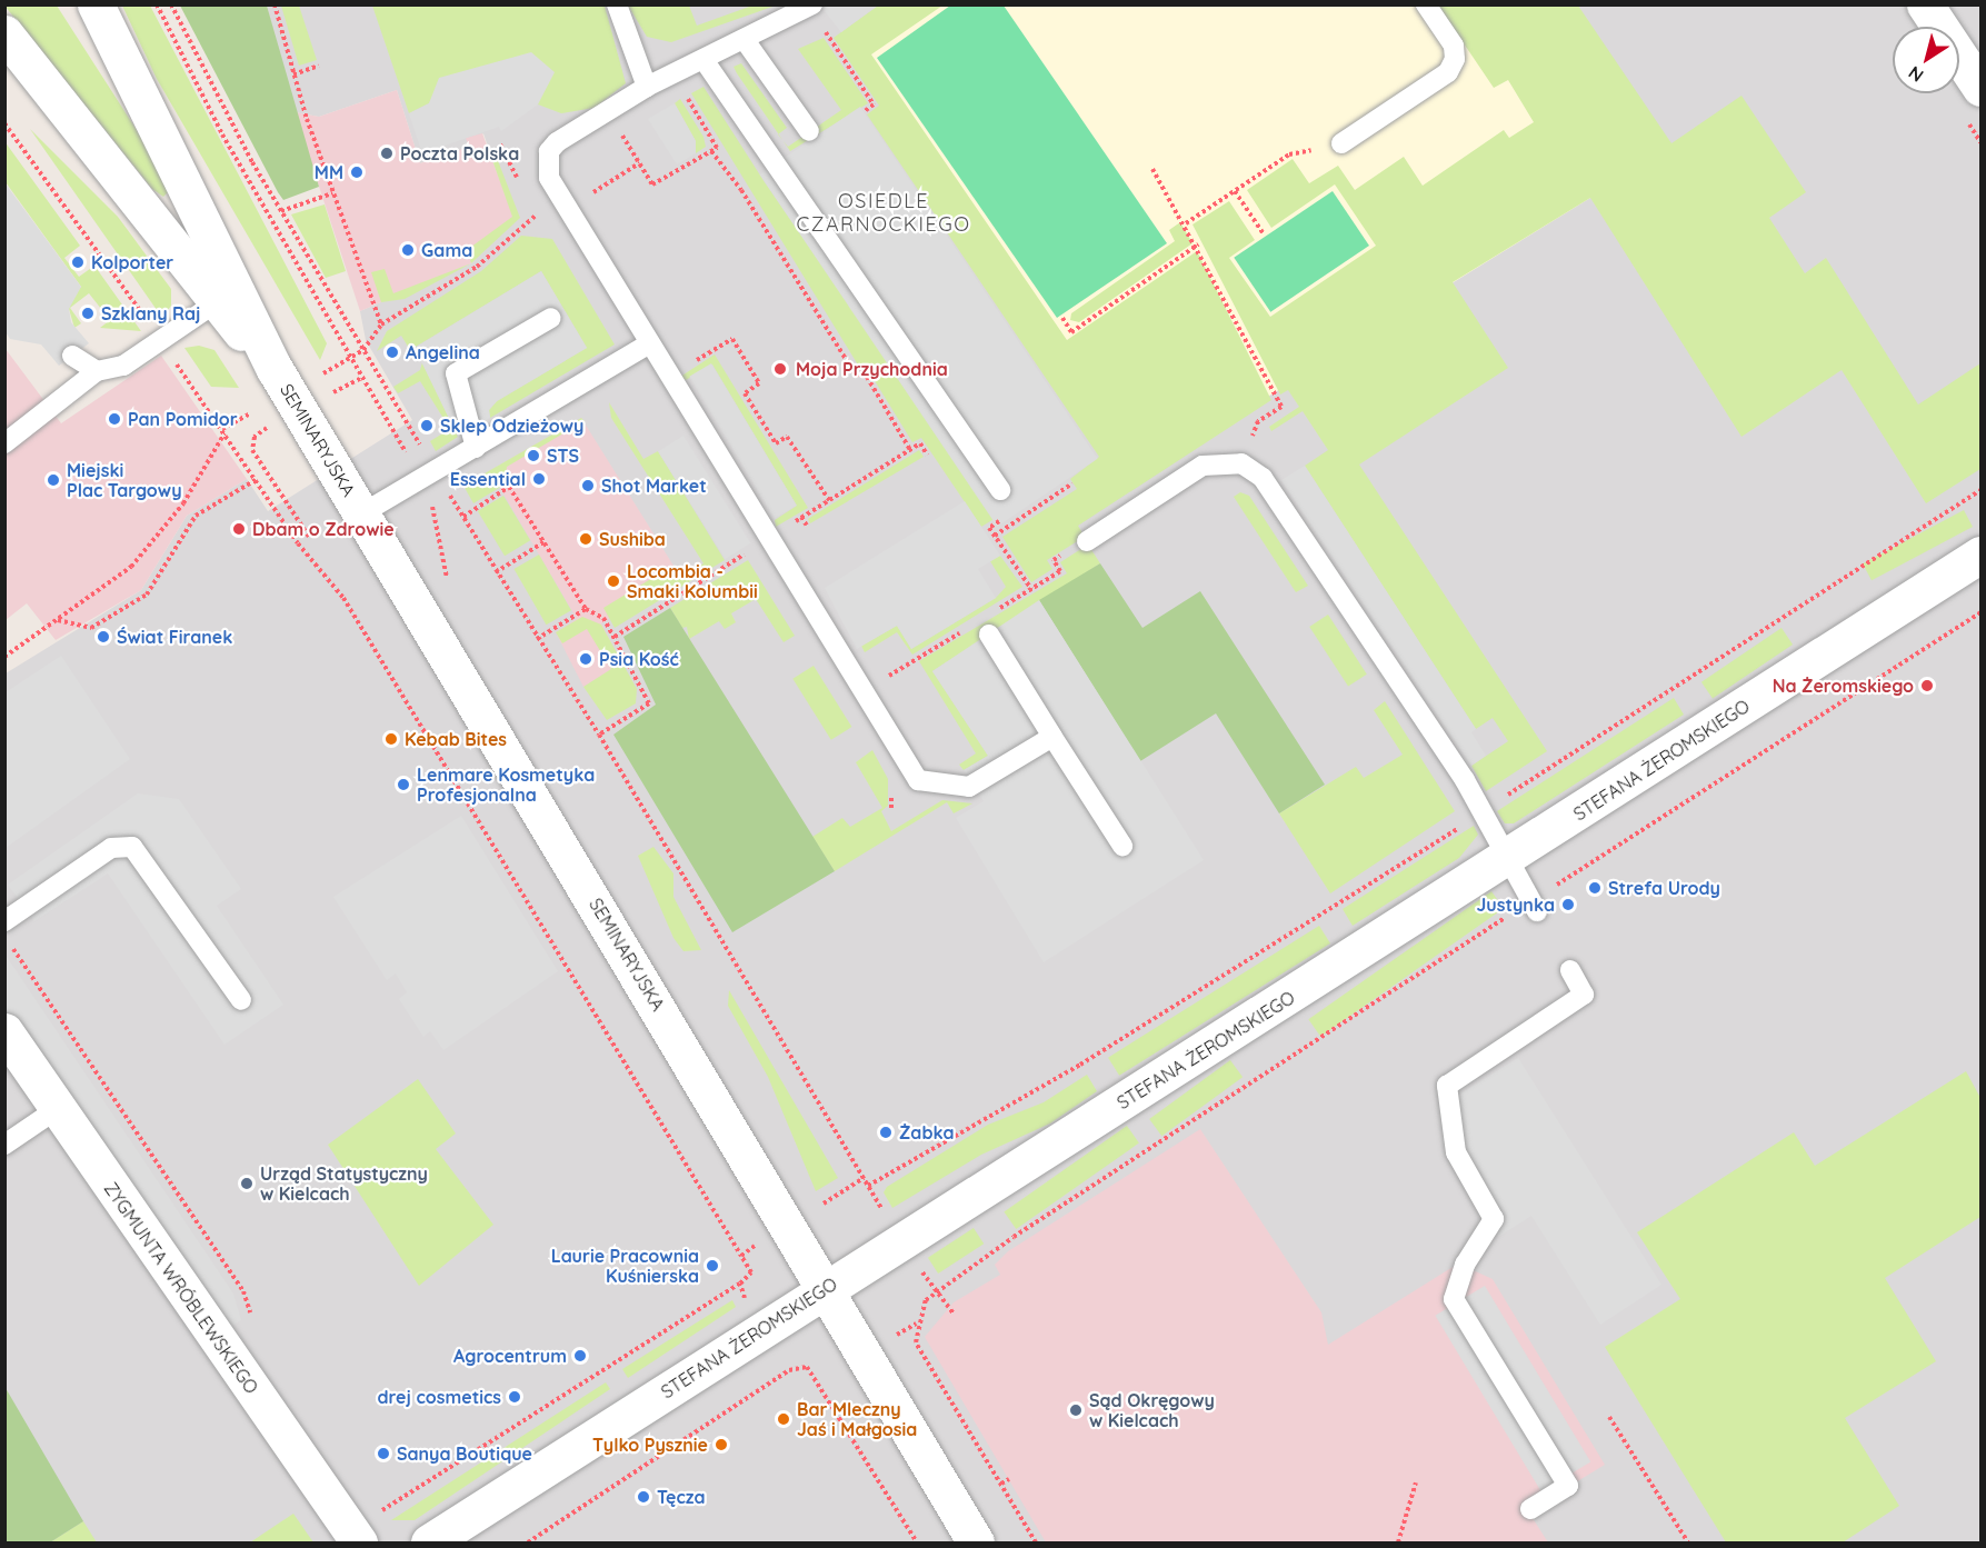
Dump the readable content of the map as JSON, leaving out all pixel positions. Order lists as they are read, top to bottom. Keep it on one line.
{"streets":{"street":["SEMINARYJSKA","STEFANA ŻEROMSKIEGO","ZYGMUNTA WRÓBLEWSKIEGO"]},"crossings":[["SEMINARYJSKA","STEFANA ŻEROMSKIEGO"]],"districts":["OSIEDLE CZARNOCKIEGO"],"places":["Poczta Polska","MM","Gama","Kolporter","Szklany Raj","Angelina","Moja Przychodnia","Pan Pomidor","Sklep Odzieżowy","STS","Essential","Miejski Plac Targowy","Shot Market","Dbam o Zdrowie","Sushiba","Locombia - Smaki Kolumbii","Świat Firanek","Psia Kość","Na Żeromskiego","Kebab Bites","Lenmare Kosmetyka Profesjonalna","Strefa Urody","Justynka","Żabka","Urząd Statystyczny w Kielcach","Laurie Pracownia Kuśnierska","Agrocentrum","drej cosmetics","Sąd Okręgowy w Kielcach","Bar Mleczny Jaś i Małgosia","Tylko Pysznie","Sanya Boutique","Tęcza"],"north":"bottom left"}
